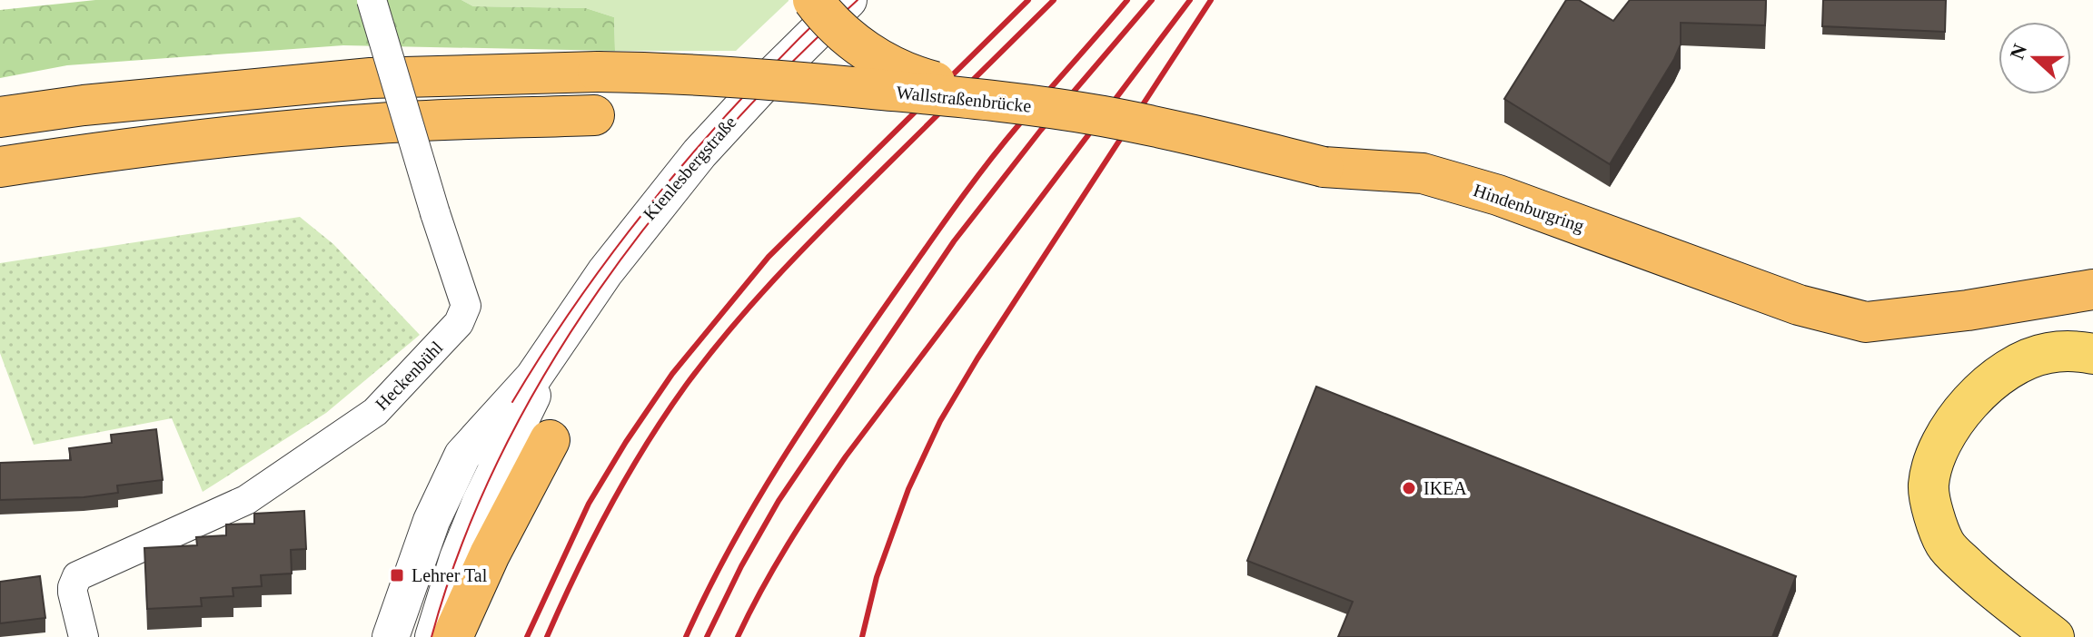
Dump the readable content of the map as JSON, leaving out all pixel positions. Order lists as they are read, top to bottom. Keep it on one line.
{"streets":{"highway":["Wallstraßenbrücke","Hindenburgring"],"street":["Kienlesbergstraße","Heckenbühl"]},"crossings":[["Wallstraßenbrücke","Hindenburgring"]],"places":{"other":["IKEA"],"transit":["Lehrer Tal"]},"north":"left"}
